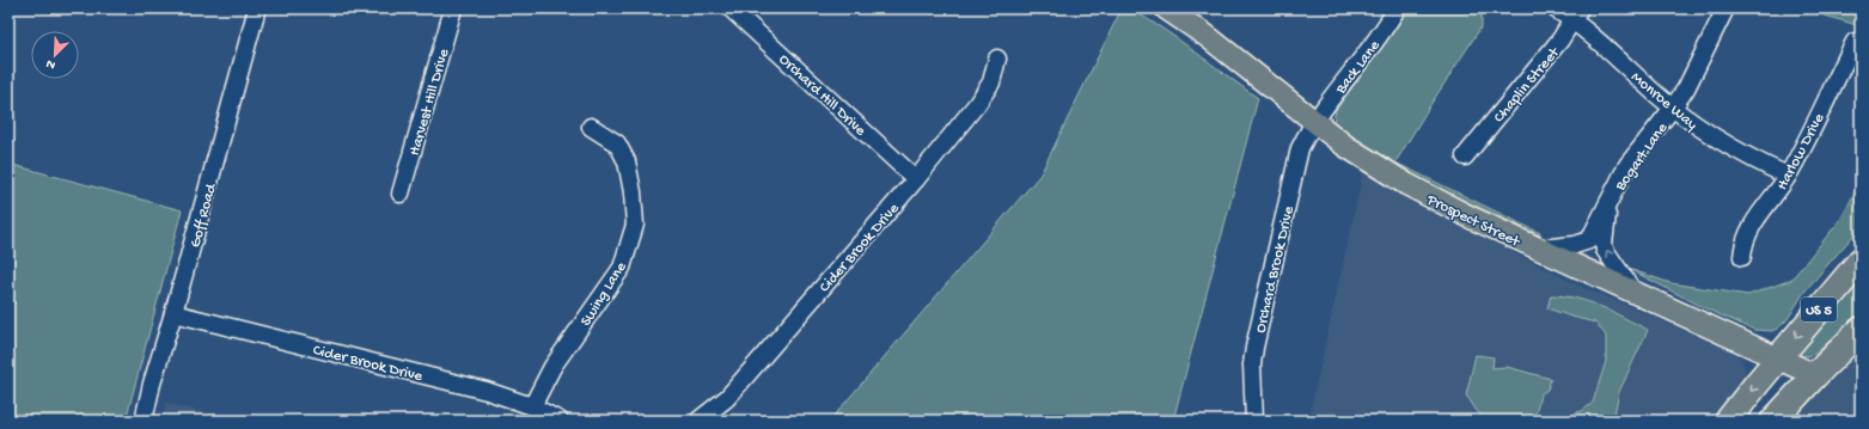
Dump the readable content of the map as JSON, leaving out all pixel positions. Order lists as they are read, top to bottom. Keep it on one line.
{"streets":{"highway":["US 5"],"main road":["Prospect Street"],"street":["Back Lane","Chaplin Street","Orchard Hill Drive","Monroe Way","Harvest Hill Drive","Harlow Drive","Bogart Lane","Goff Road","Cider Brook Drive","Orchard Brook Drive","Swing Lane"]},"crossings":[["Back Lane","Prospect Street"],["Back Lane","Orchard Brook Drive"],["Chaplin Street","Monroe Way"],["Orchard Hill Drive","Cider Brook Drive"],["Monroe Way","Harlow Drive"],["Monroe Way","Bogart Lane"],["Bogart Lane","Prospect Street"],["Goff Road","Cider Brook Drive"],["Prospect Street","Orchard Brook Drive"],["Prospect Street","US 5"],["Cider Brook Drive","Swing Lane"]],"north":"bottom left"}
